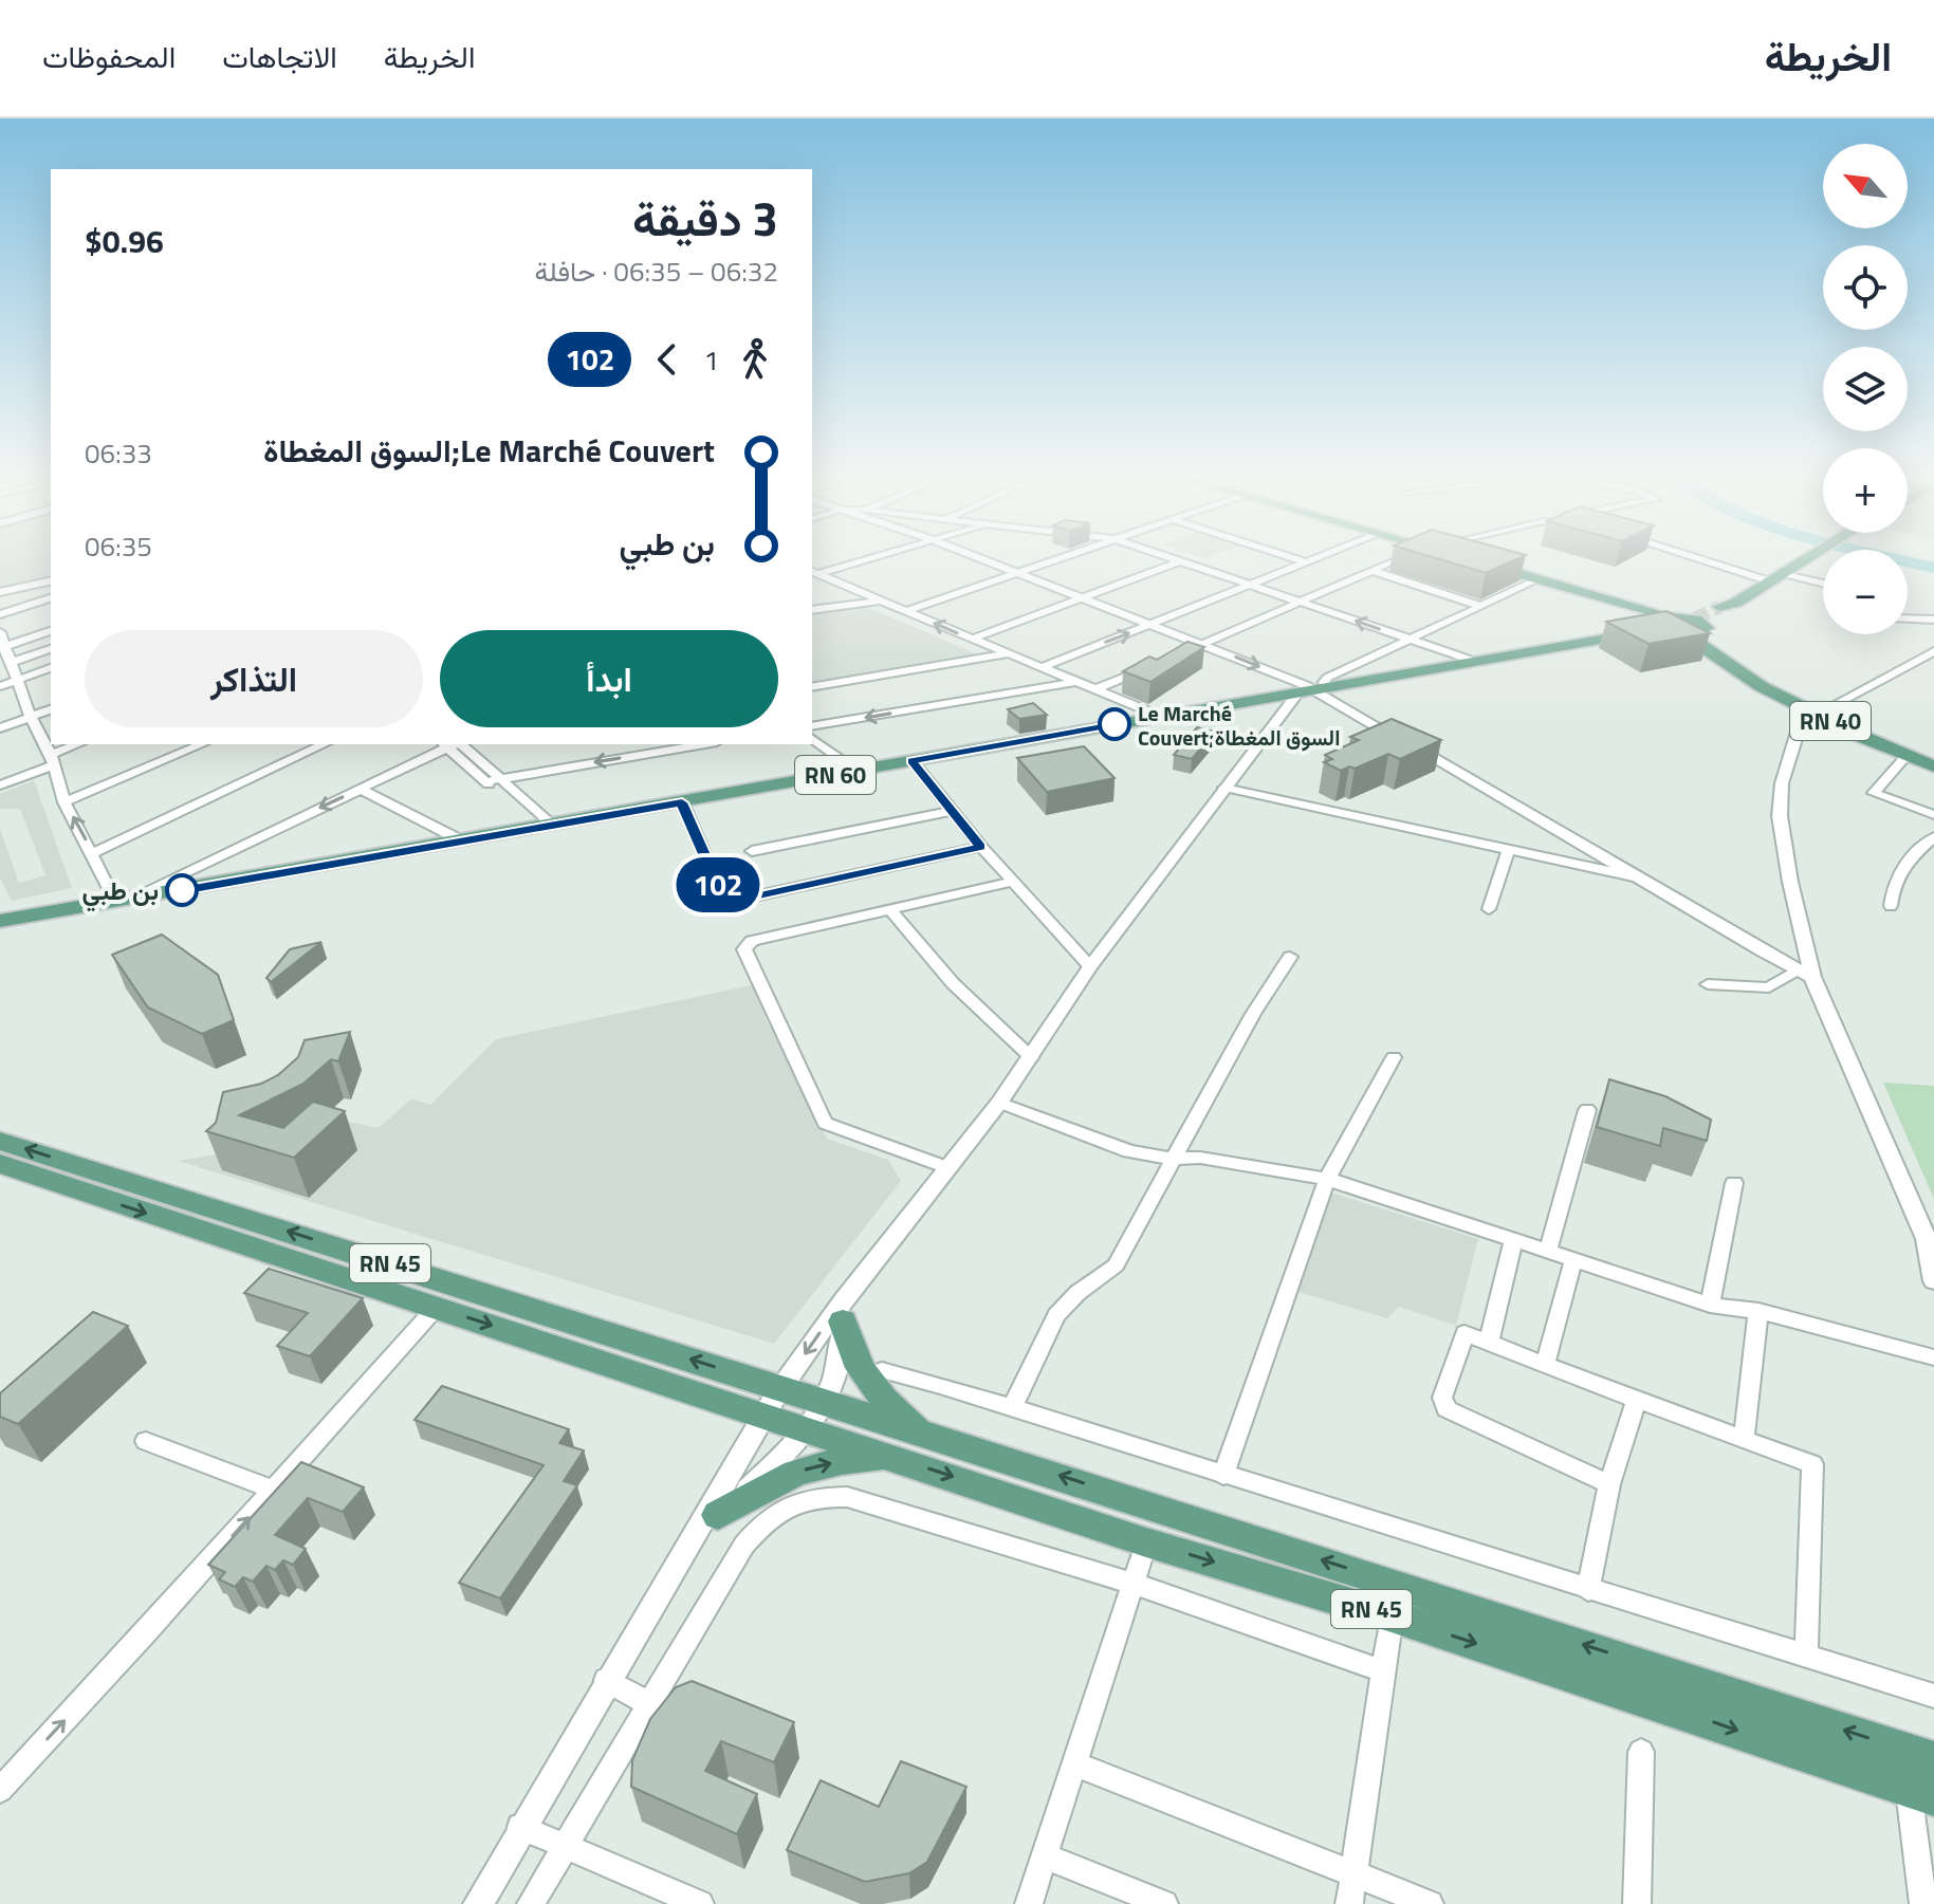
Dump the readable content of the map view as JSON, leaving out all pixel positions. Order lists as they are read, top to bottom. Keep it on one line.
{"streets":{"main road":["RN 40","RN 60","RN 45"]},"crossings":[["RN 40","RN 60"]],"places":["Le Marché Couvert;السوق المغطاة","بن طبي"],"lines":["bus line 102"],"north":"top left","page":{"header":"الخريطة","nav":["الخريطة","الاتجاهات","المحفوظات"],"on_map":"102","map_buttons":["+","−"],"heading":["3 دقيقة","06:32 – 06:35 · حافلة","$0.96"],"legs":["1","102"],"list":[{"name":"Le Marché Couvert;السوق المغطاة","value":"06:33"},{"name":"بن طبي","value":"06:35"}],"buttons":["ابدأ","التذاكر"]}}
